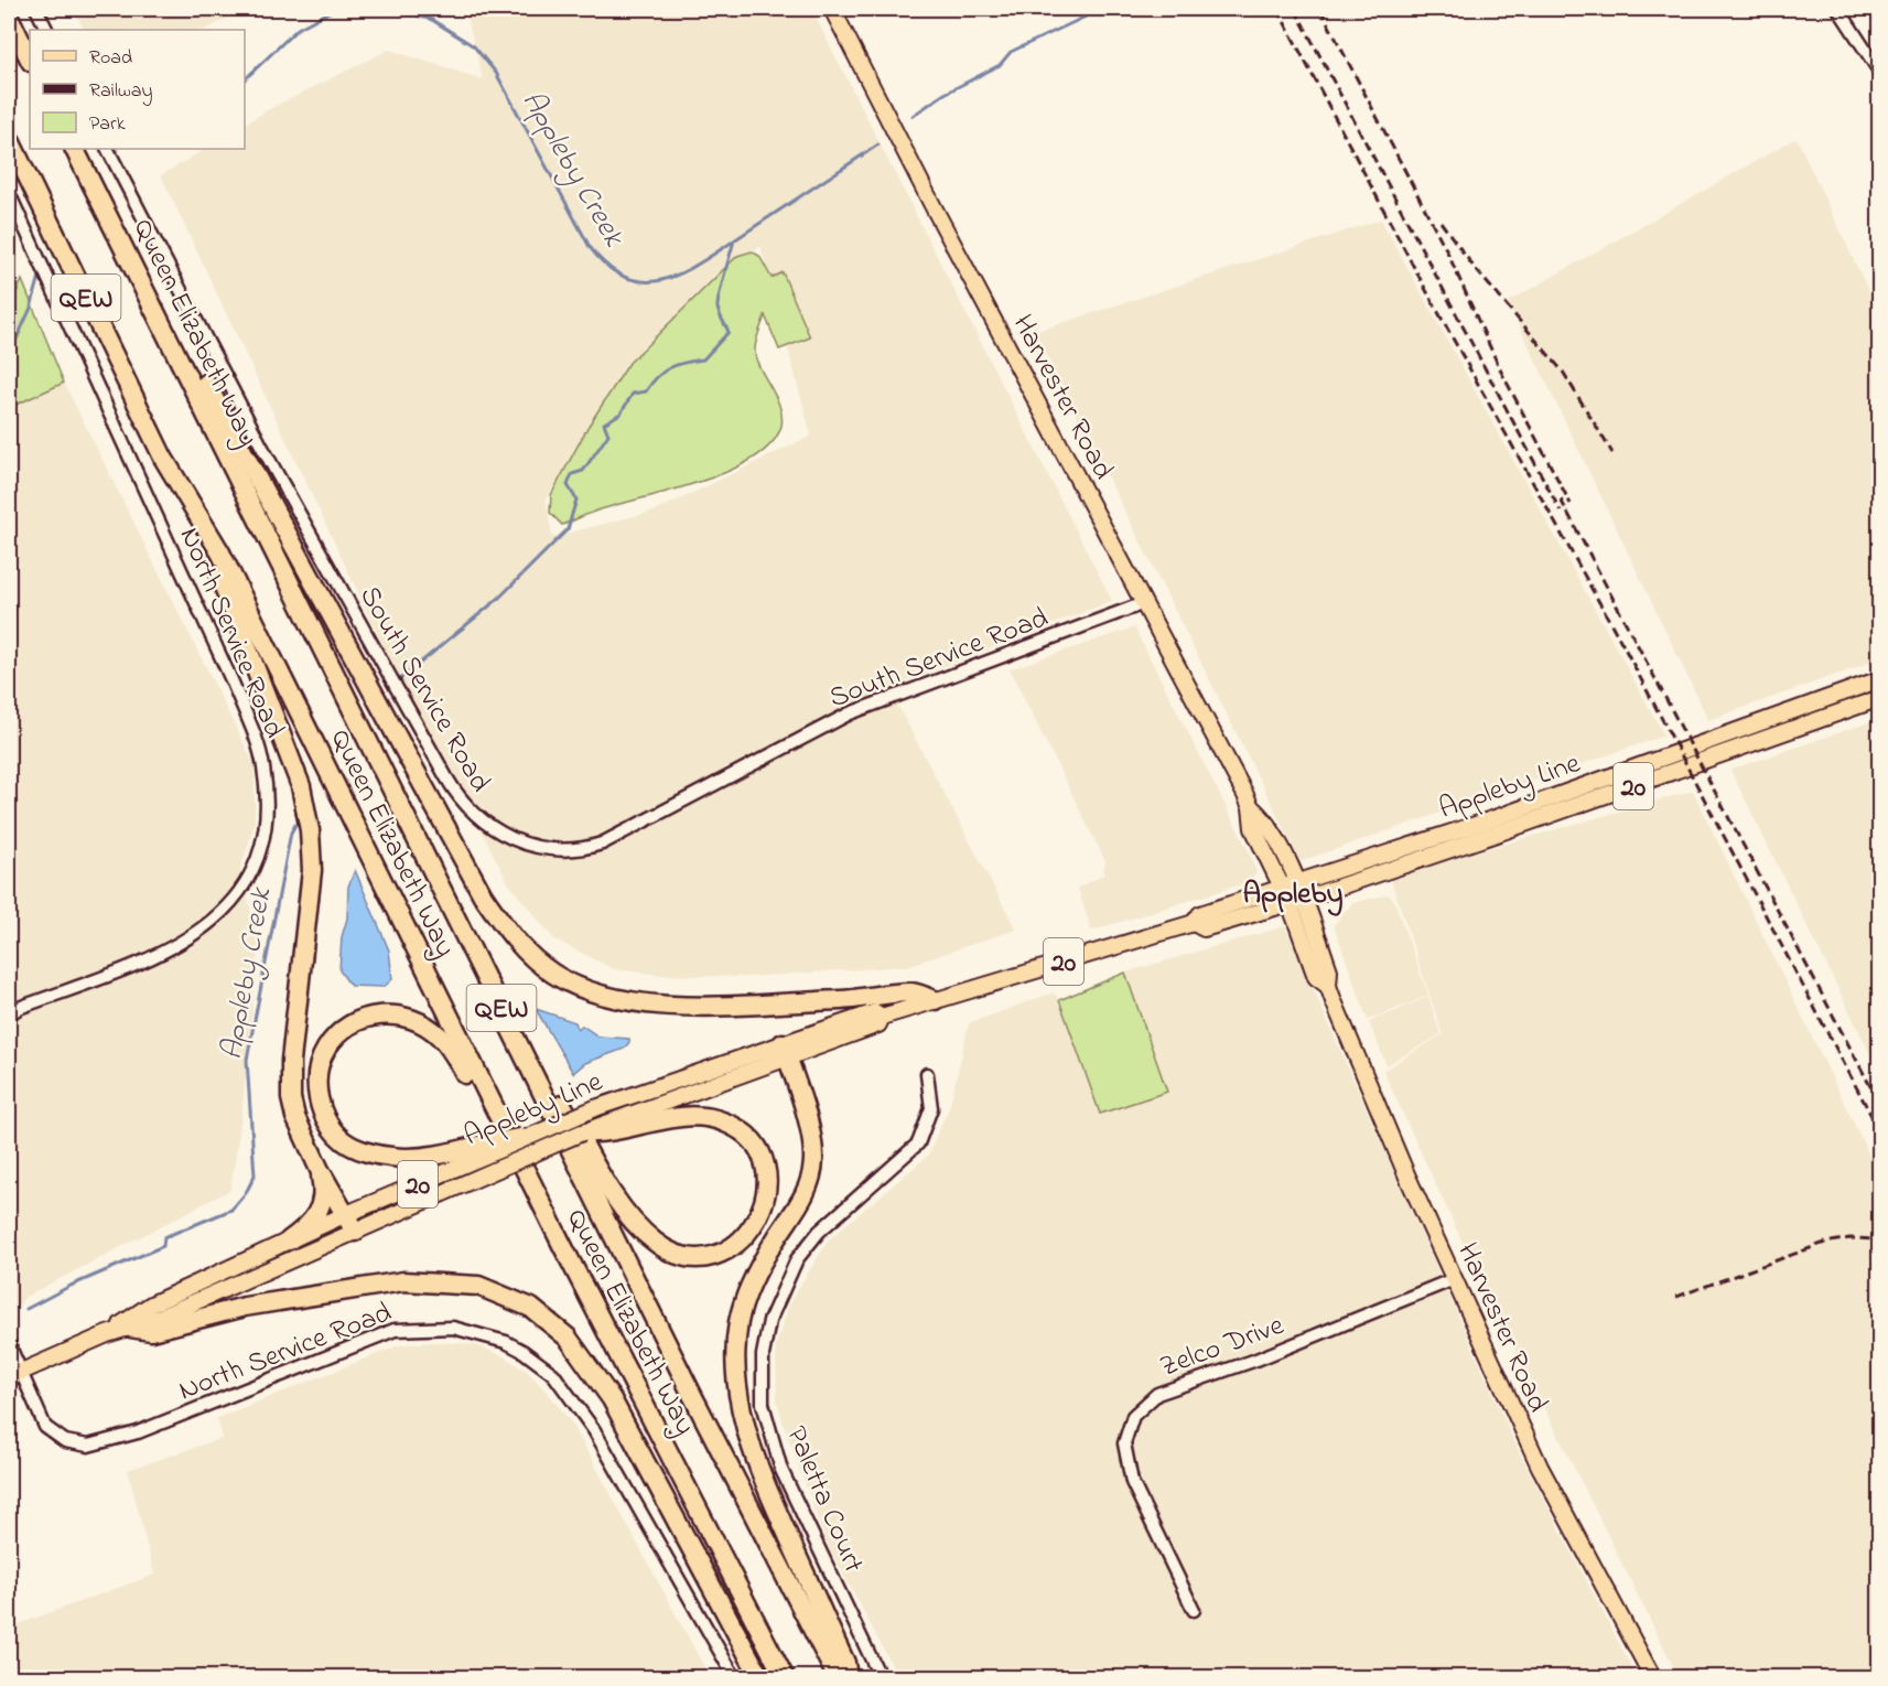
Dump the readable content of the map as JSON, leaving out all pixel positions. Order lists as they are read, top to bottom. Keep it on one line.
{"streets":{"highway":["QEW","Queen Elizabeth Way"],"main road":["Harvester Road","Appleby Line","20"],"street":["North Service Road","South Service Road","Zelco Drive","Paletta Court"]},"crossings":[["Harvester Road","South Service Road"],["Harvester Road","Appleby Line"],["Harvester Road","Zelco Drive"],["North Service Road","Appleby Line"]],"districts":["Appleby"],"water":["Appleby Creek"],"legend":["Road","Railway","Park"]}
